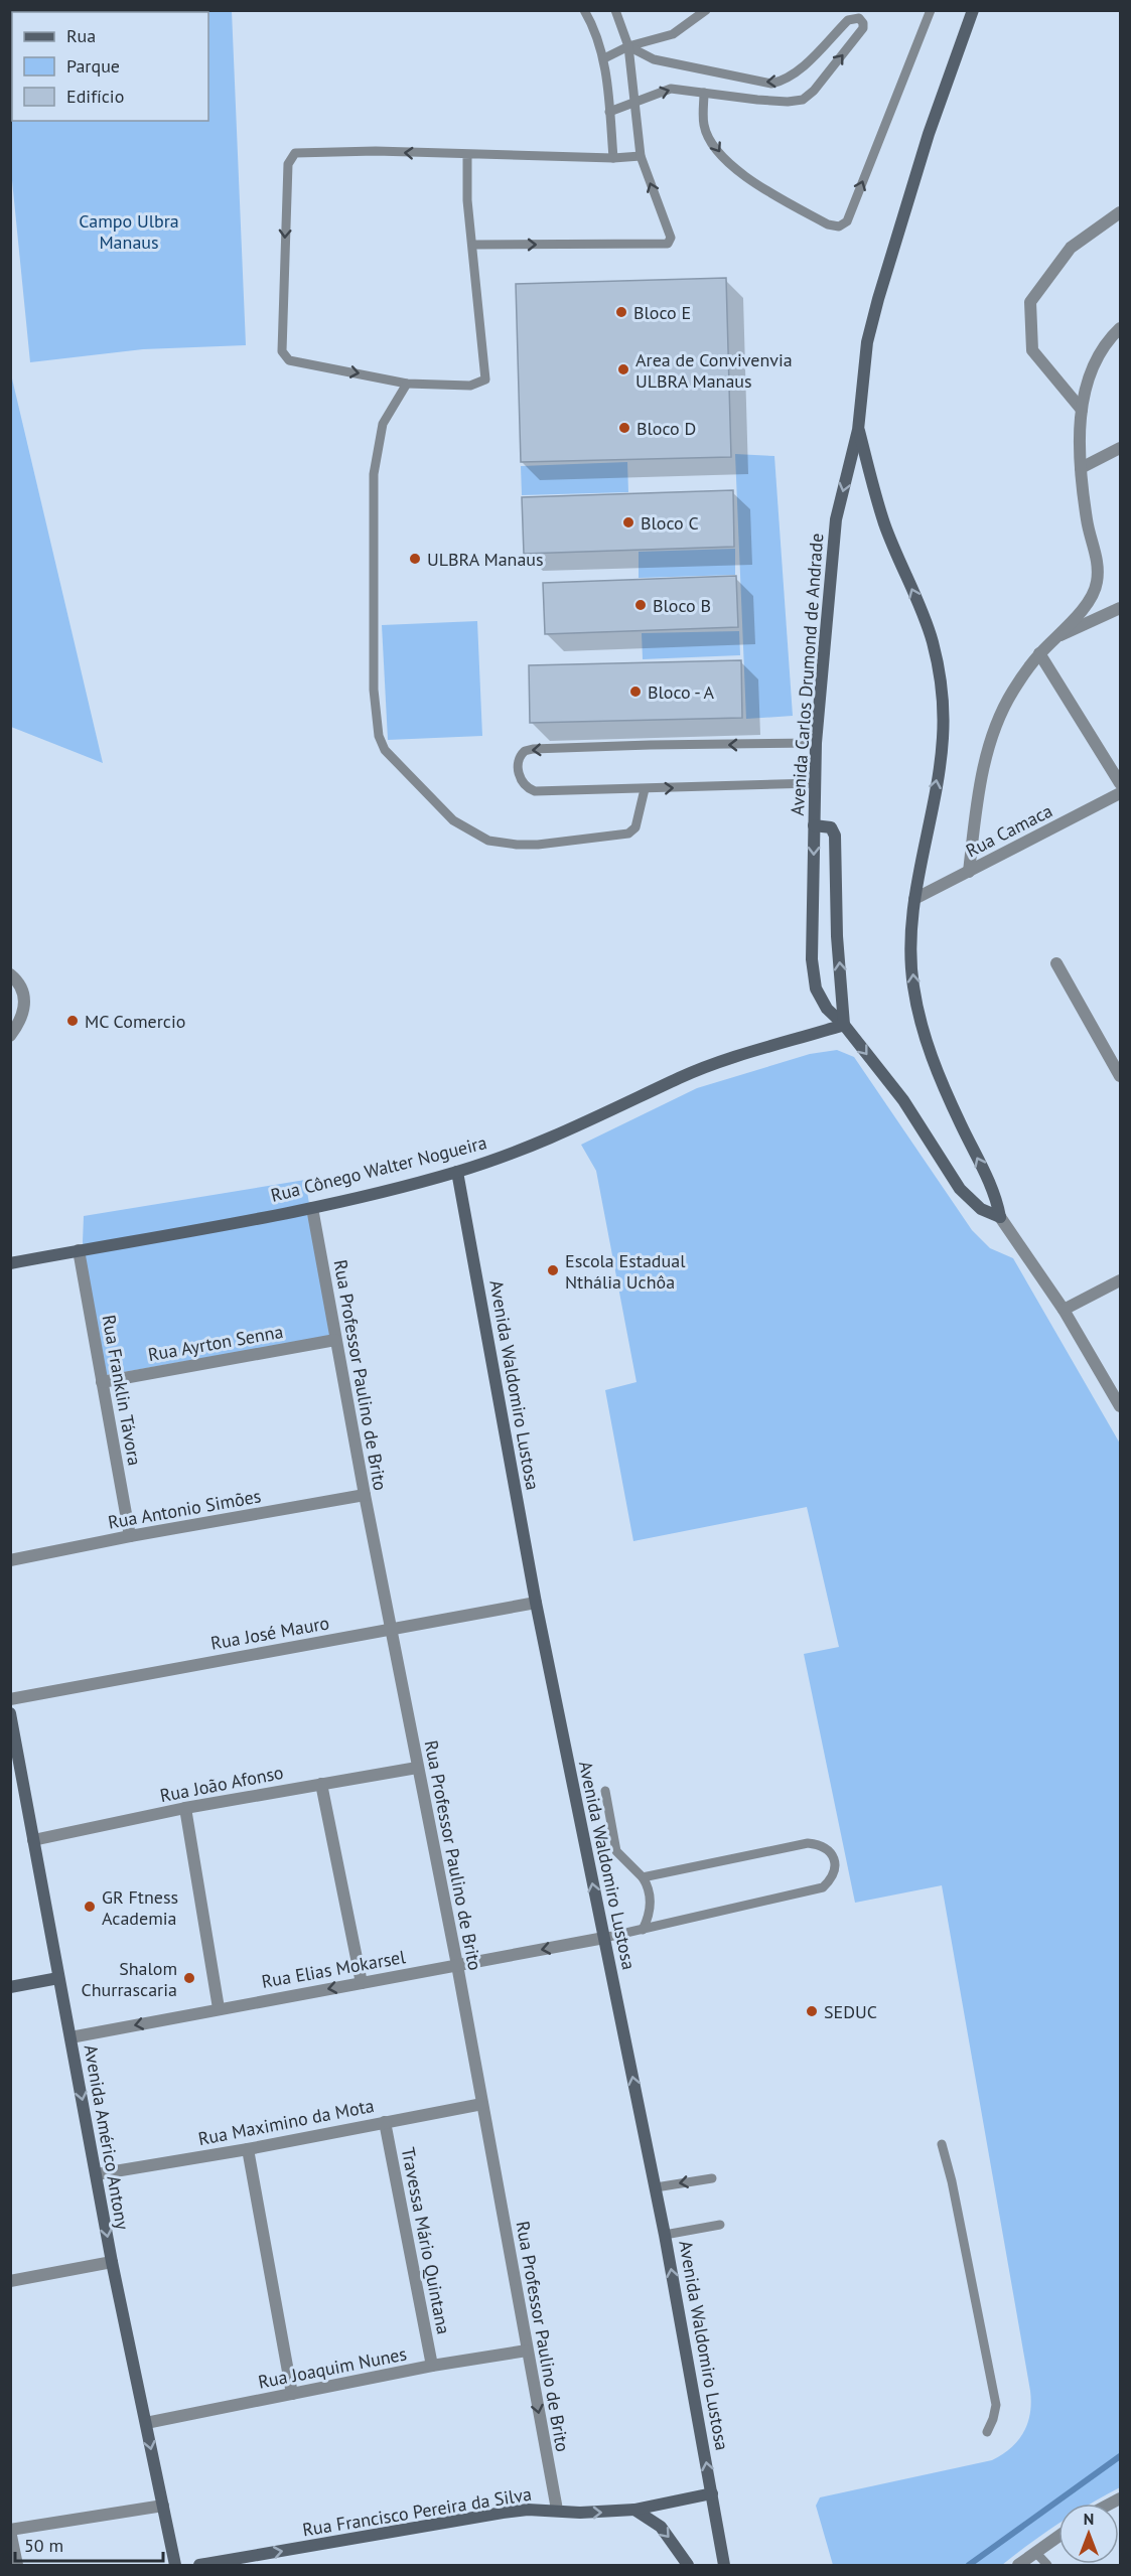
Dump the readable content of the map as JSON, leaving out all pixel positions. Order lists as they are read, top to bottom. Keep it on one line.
{"streets":{"street":["Avenida Carlos Drumond de Andrade","Rua Camaca","Rua Cônego Walter Nogueira","Rua Ayrton Senna","Rua Professor Paulino de Brito","Avenida Waldomiro Lustosa","Rua Franklin Távora","Rua Antonio Simões","Rua José Mauro","Rua João Afonso","Rua Elias Mokarsel","Rua Maximino da Mota","Avenida Américo Antony","Travessa Mário Quintana","Rua Joaquim Nunes","Rua Francisco Pereira da Silva"]},"crossings":[["Avenida Carlos Drumond de Andrade","Rua Camaca"],["Avenida Carlos Drumond de Andrade","Rua Cônego Walter Nogueira"],["Rua Cônego Walter Nogueira","Rua Professor Paulino de Brito"],["Rua Cônego Walter Nogueira","Avenida Waldomiro Lustosa"],["Rua Cônego Walter Nogueira","Rua Franklin Távora"],["Rua Ayrton Senna","Rua Professor Paulino de Brito"],["Rua Ayrton Senna","Rua Franklin Távora"],["Rua Professor Paulino de Brito","Rua Antonio Simões"],["Rua Professor Paulino de Brito","Rua José Mauro"],["Rua Professor Paulino de Brito","Rua João Afonso"],["Rua Professor Paulino de Brito","Rua Elias Mokarsel"],["Rua Professor Paulino de Brito","Rua Maximino da Mota"],["Rua Professor Paulino de Brito","Rua Joaquim Nunes"],["Rua Professor Paulino de Brito","Rua Francisco Pereira da Silva"],["Avenida Waldomiro Lustosa","Rua José Mauro"],["Avenida Waldomiro Lustosa","Rua Elias Mokarsel"],["Avenida Waldomiro Lustosa","Rua Francisco Pereira da Silva"],["Rua Franklin Távora","Rua Antonio Simões"],["Rua João Afonso","Avenida Américo Antony"],["Rua Elias Mokarsel","Avenida Américo Antony"],["Rua Maximino da Mota","Avenida Américo Antony"],["Rua Maximino da Mota","Travessa Mário Quintana"],["Avenida Américo Antony","Rua Joaquim Nunes"],["Travessa Mário Quintana","Rua Joaquim Nunes"]],"one_way":["Avenida Waldomiro Lustosa","Rua Elias Mokarsel","Avenida Américo Antony","Rua Francisco Pereira da Silva"],"parks":["Campo Ulbra Manaus"],"places":["Bloco E","Area de Convivenvia ULBRA Manaus","Bloco D","Bloco C","ULBRA Manaus","Bloco B","Bloco - A","MC Comercio","Escola Estadual Nthália Uchôa","GR Ftness Academia","Shalom Churrascaria","SEDUC"],"legend":["Rua","Parque","Edifício"],"scale_bar":"50 m","north":"top"}
